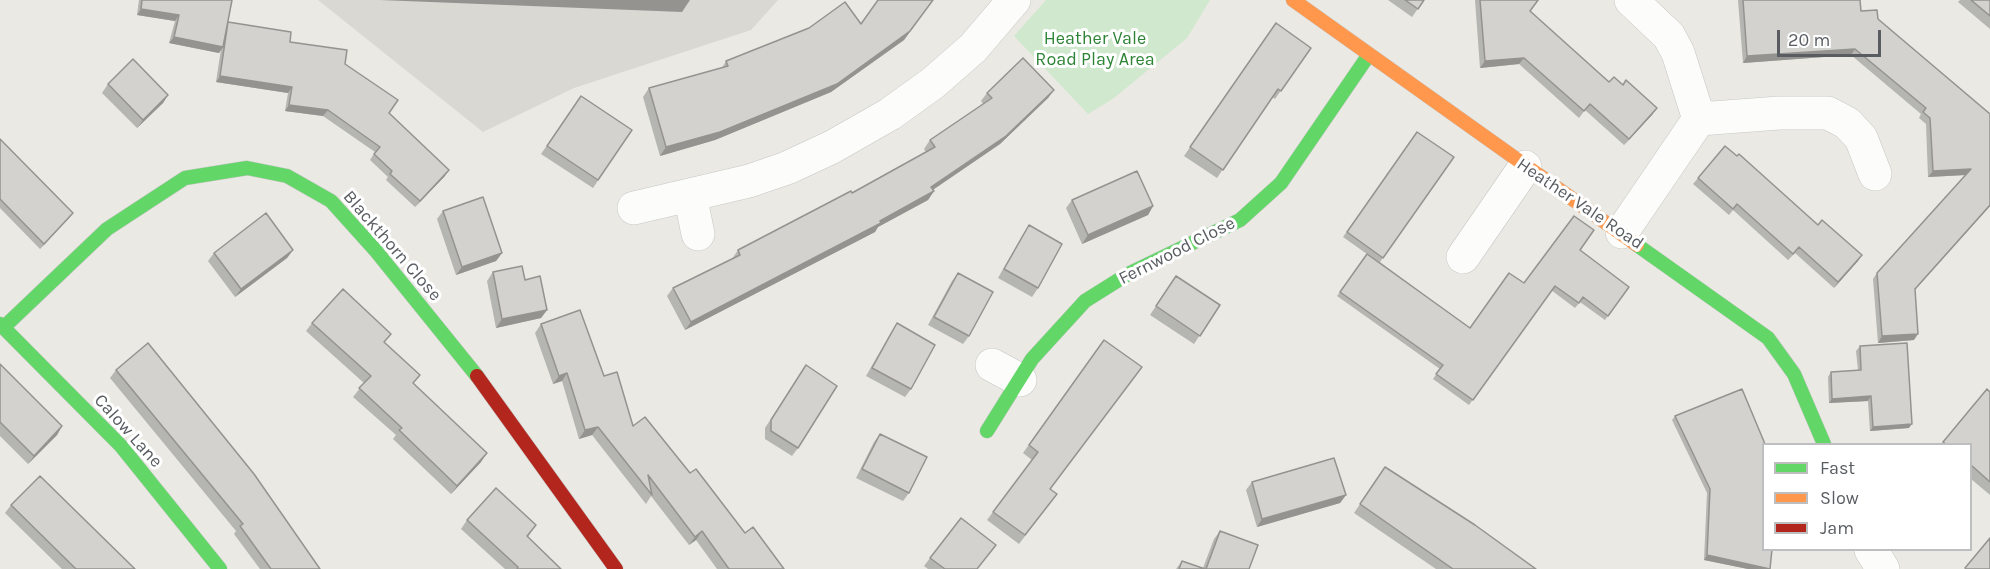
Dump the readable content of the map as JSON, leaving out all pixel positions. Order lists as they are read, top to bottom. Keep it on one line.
{"streets":{"street":["Heather Vale Road","Blackthorn Close","Fernwood Close","Calow Lane"]},"crossings":[["Heather Vale Road","Fernwood Close"],["Blackthorn Close","Calow Lane"]],"parks":["Heather Vale Road Play Area"],"legend":["Fast","Slow","Jam"],"scale_bar":"20 m"}
